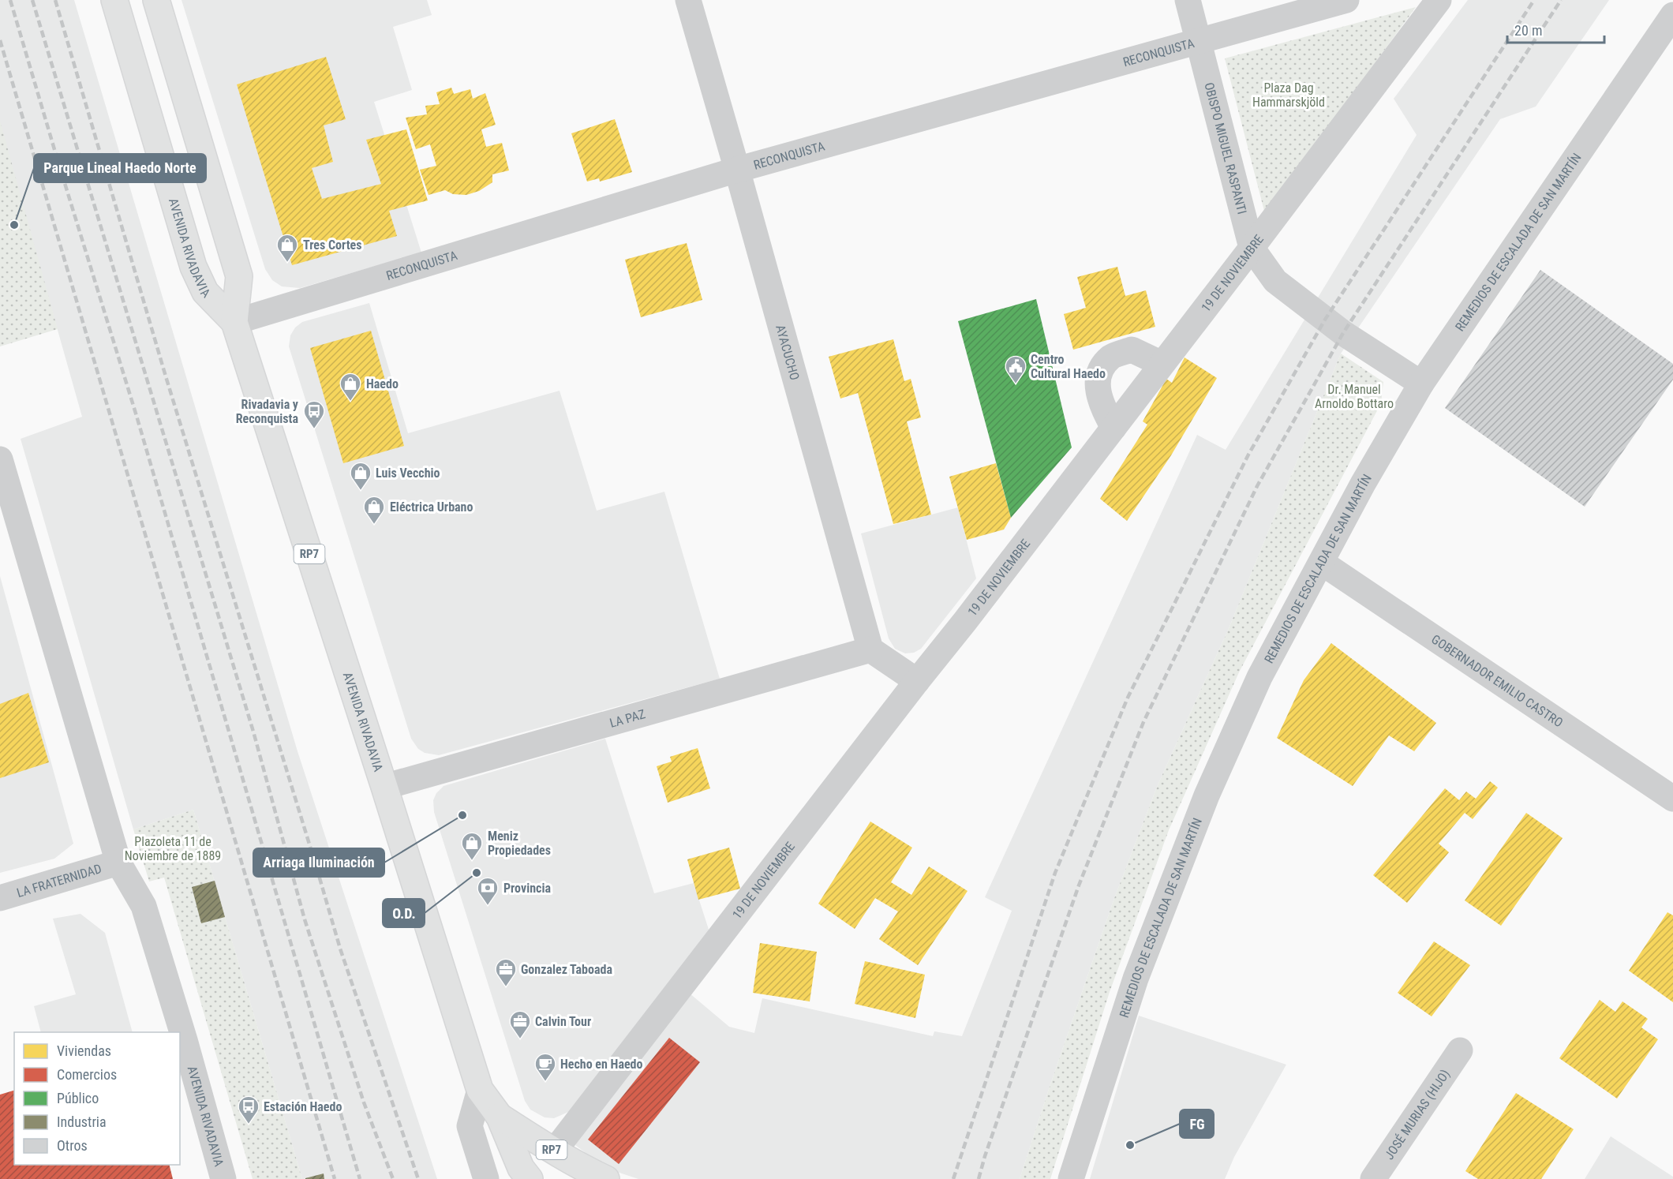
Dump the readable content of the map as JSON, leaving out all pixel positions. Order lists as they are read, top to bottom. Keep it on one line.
{"streets":{"main road":["AVENIDA RIVADAVIA","RP7"],"street":["RECONQUISTA","OBISPO MIGUEL RASPANTI","REMEDIOS DE ESCALADA DE SAN MARTÍN","19 DE NOVIEMBRE","AYACUCHO","GOBERNADOR EMILIO CASTRO","LA PAZ","LA FRATERNIDAD","JOSÉ MURIAS (HIJO)"]},"crossings":[["RECONQUISTA","OBISPO MIGUEL RASPANTI"],["RECONQUISTA","AVENIDA RIVADAVIA"],["RECONQUISTA","AYACUCHO"],["OBISPO MIGUEL RASPANTI","REMEDIOS DE ESCALADA DE SAN MARTÍN"],["OBISPO MIGUEL RASPANTI","19 DE NOVIEMBRE"],["REMEDIOS DE ESCALADA DE SAN MARTÍN","GOBERNADOR EMILIO CASTRO"],["AVENIDA RIVADAVIA","19 DE NOVIEMBRE"],["AVENIDA RIVADAVIA","LA PAZ"],["AVENIDA RIVADAVIA","LA FRATERNIDAD"],["AYACUCHO","LA PAZ"]],"parks":["Plaza Dag Hammarskjöld","Dr. Manuel Arnoldo Bottaro","Plazoleta 11 de Noviembre de 1889"],"places":{"other":["Parque Lineal Haedo Norte","Arriaga Iluminación","O.D.","FG"],"shop":["Tres Cortes","Haedo","Luis Vecchio","Eléctrica Urbano","Meniz Propiedades"],"public building":["Centro Cultural Haedo"],"bus stop":["Rivadavia y Reconquista","Estación Haedo"],"bank":["Provincia"],"office":["Gonzalez Taboada","Calvin Tour"],"cafe":["Hecho en Haedo"]},"legend":["Viviendas","Comercios","Público","Industria","Otros"],"scale_bar":"20 m"}
